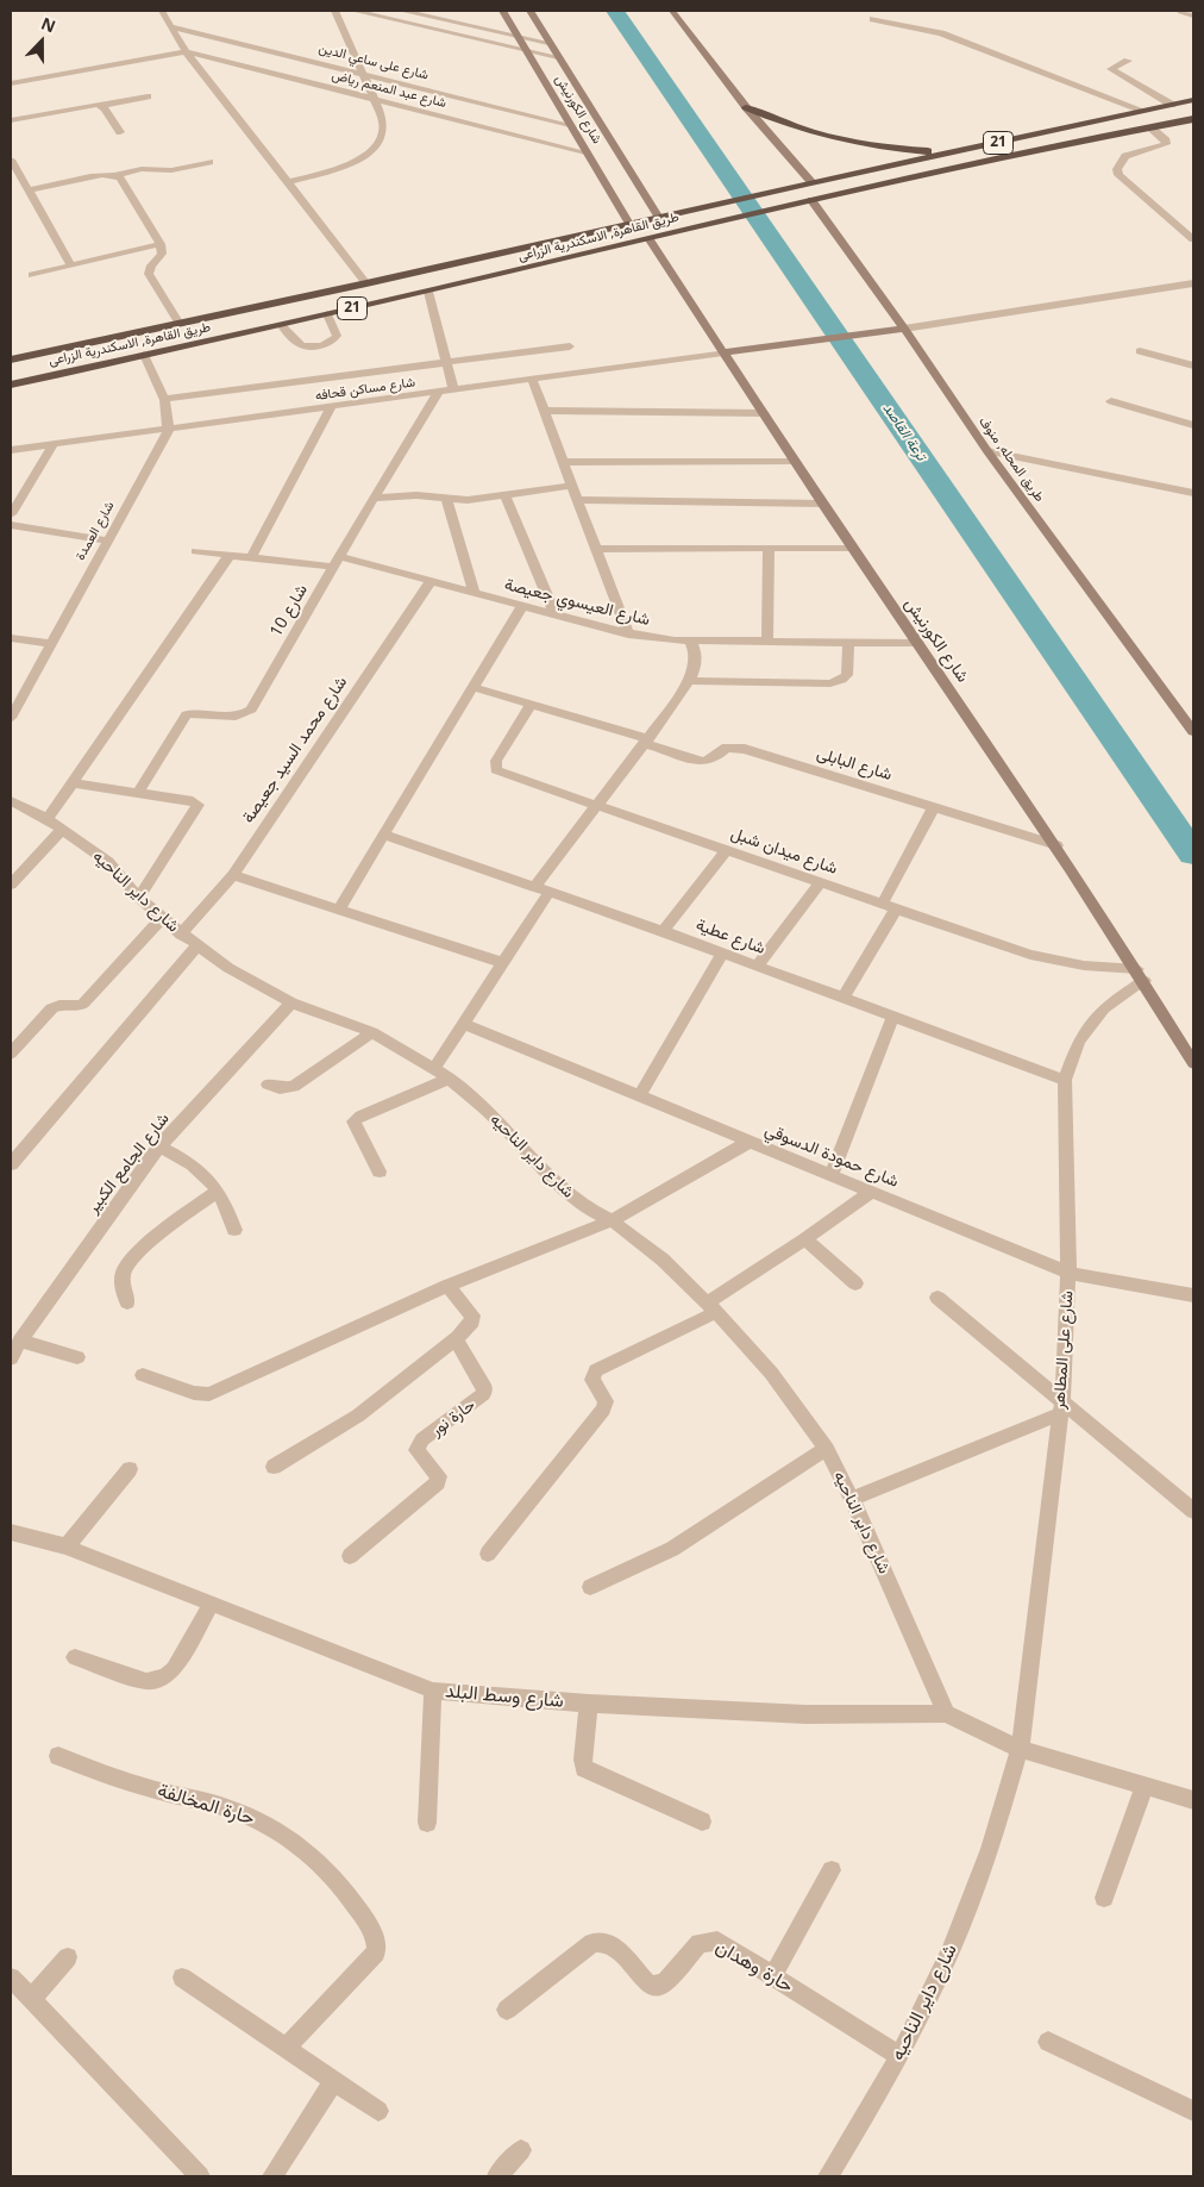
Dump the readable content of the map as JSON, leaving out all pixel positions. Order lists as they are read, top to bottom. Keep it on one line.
{"streets":{"highway":["21","طريق القاهرة, الاسكندرية الزراعى"],"main road":["شارع الكورنيش","طريق المحله, منوف"],"street":["شارع على ساعي الدين","شارع عبد المنعم رياض","شارع مساكن قحافه","شارع العمدة","شارع العيسوي جعيصة","شارع 10","شارع محمد السيد جعيصة","شارع البابلى","شارع ميدان شبل","شارع داير الناحيه","شارع عطية","شارع حمودة الدسوقي","شارع الجامع الكبير","شارع على المطاهر","حارة نور","شارع وسط البلد","حارة المخالفة","حارة وهدان"]},"crossings":[["شارع على ساعي الدين","شارع الكورنيش"],["شارع عبد المنعم رياض","شارع الكورنيش"],["شارع الكورنيش","طريق القاهرة, الاسكندرية الزراعى"],["شارع الكورنيش","شارع مساكن قحافه"],["شارع الكورنيش","شارع العيسوي جعيصة"],["شارع الكورنيش","شارع البابلى"],["شارع الكورنيش","شارع ميدان شبل"],["شارع الكورنيش","شارع على المطاهر"],["طريق القاهرة, الاسكندرية الزراعى","طريق المحله, منوف"],["طريق القاهرة, الاسكندرية الزراعى","شارع العمدة"],["شارع مساكن قحافه","شارع العمدة"],["شارع مساكن قحافه","شارع 10"],["شارع العيسوي جعيصة","شارع 10"],["شارع العيسوي جعيصة","شارع محمد السيد جعيصة"],["شارع محمد السيد جعيصة","شارع داير الناحيه"],["شارع البابلى","شارع ميدان شبل"],["شارع ميدان شبل","شارع على المطاهر"],["شارع داير الناحيه","شارع الجامع الكبير"],["شارع داير الناحيه","شارع على المطاهر"],["شارع داير الناحيه","شارع وسط البلد"],["شارع داير الناحيه","حارة وهدان"],["شارع عطية","شارع على المطاهر"],["شارع حمودة الدسوقي","شارع على المطاهر"],["شارع على المطاهر","شارع وسط البلد"]],"water":["ترعة القاصد"],"north":"top"}
